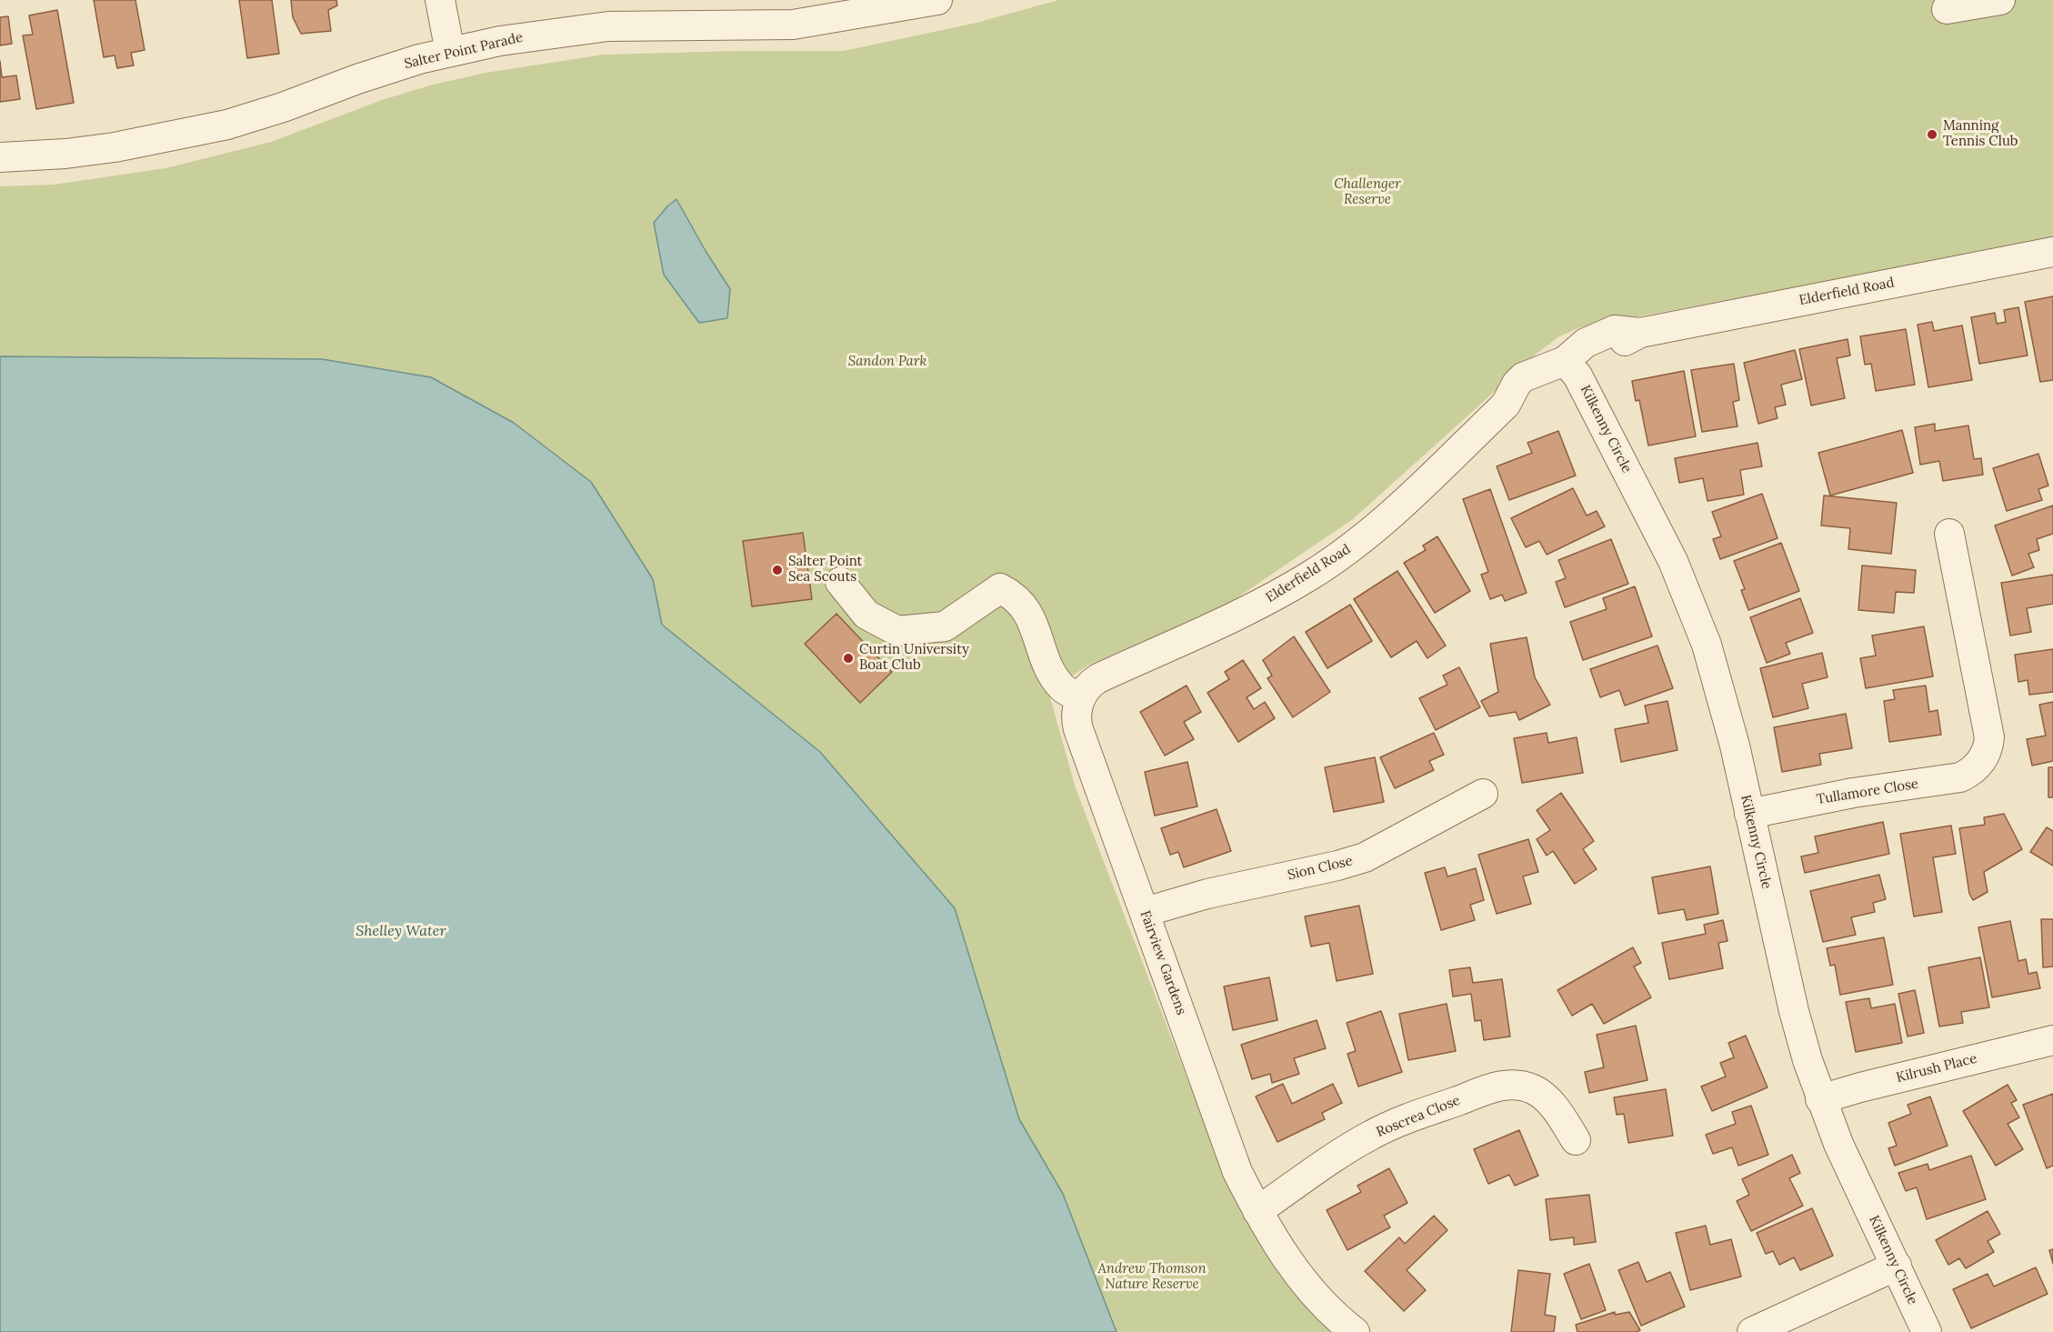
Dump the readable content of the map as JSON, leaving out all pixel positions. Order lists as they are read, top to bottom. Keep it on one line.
{"streets":{"street":["Salter Point Parade","Elderfield Road","Kilkenny Circle","Tullamore Close","Sion Close","Fairview Gardens","Kilrush Place","Roscrea Close"]},"crossings":[["Elderfield Road","Kilkenny Circle"],["Elderfield Road","Fairview Gardens"],["Kilkenny Circle","Tullamore Close"],["Kilkenny Circle","Kilrush Place"],["Sion Close","Fairview Gardens"],["Fairview Gardens","Roscrea Close"]],"water":["Shelley Water"],"parks":["Challenger Reserve","Sandon Park","Andrew Thomson Nature Reserve"],"places":["Manning Tennis Club","Salter Point Sea Scouts","Curtin University Boat Club"]}
